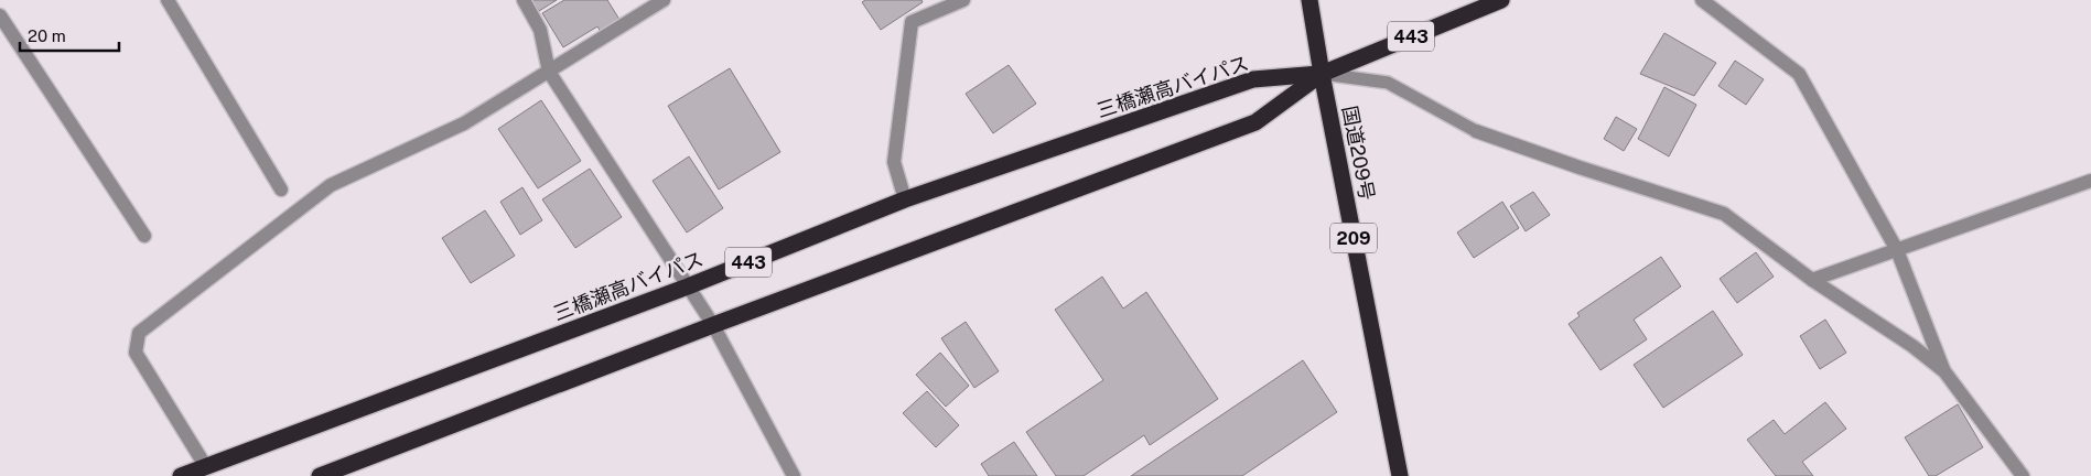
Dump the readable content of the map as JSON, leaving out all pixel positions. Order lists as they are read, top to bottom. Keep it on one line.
{"streets":{"highway":["443","三橋瀬高バイパス","国道209号","209"]},"crossings":[["443","三橋瀬高バイパス"],["443","国道209号"],["三橋瀬高バイパス","国道209号"]],"scale_bar":"20 m"}
